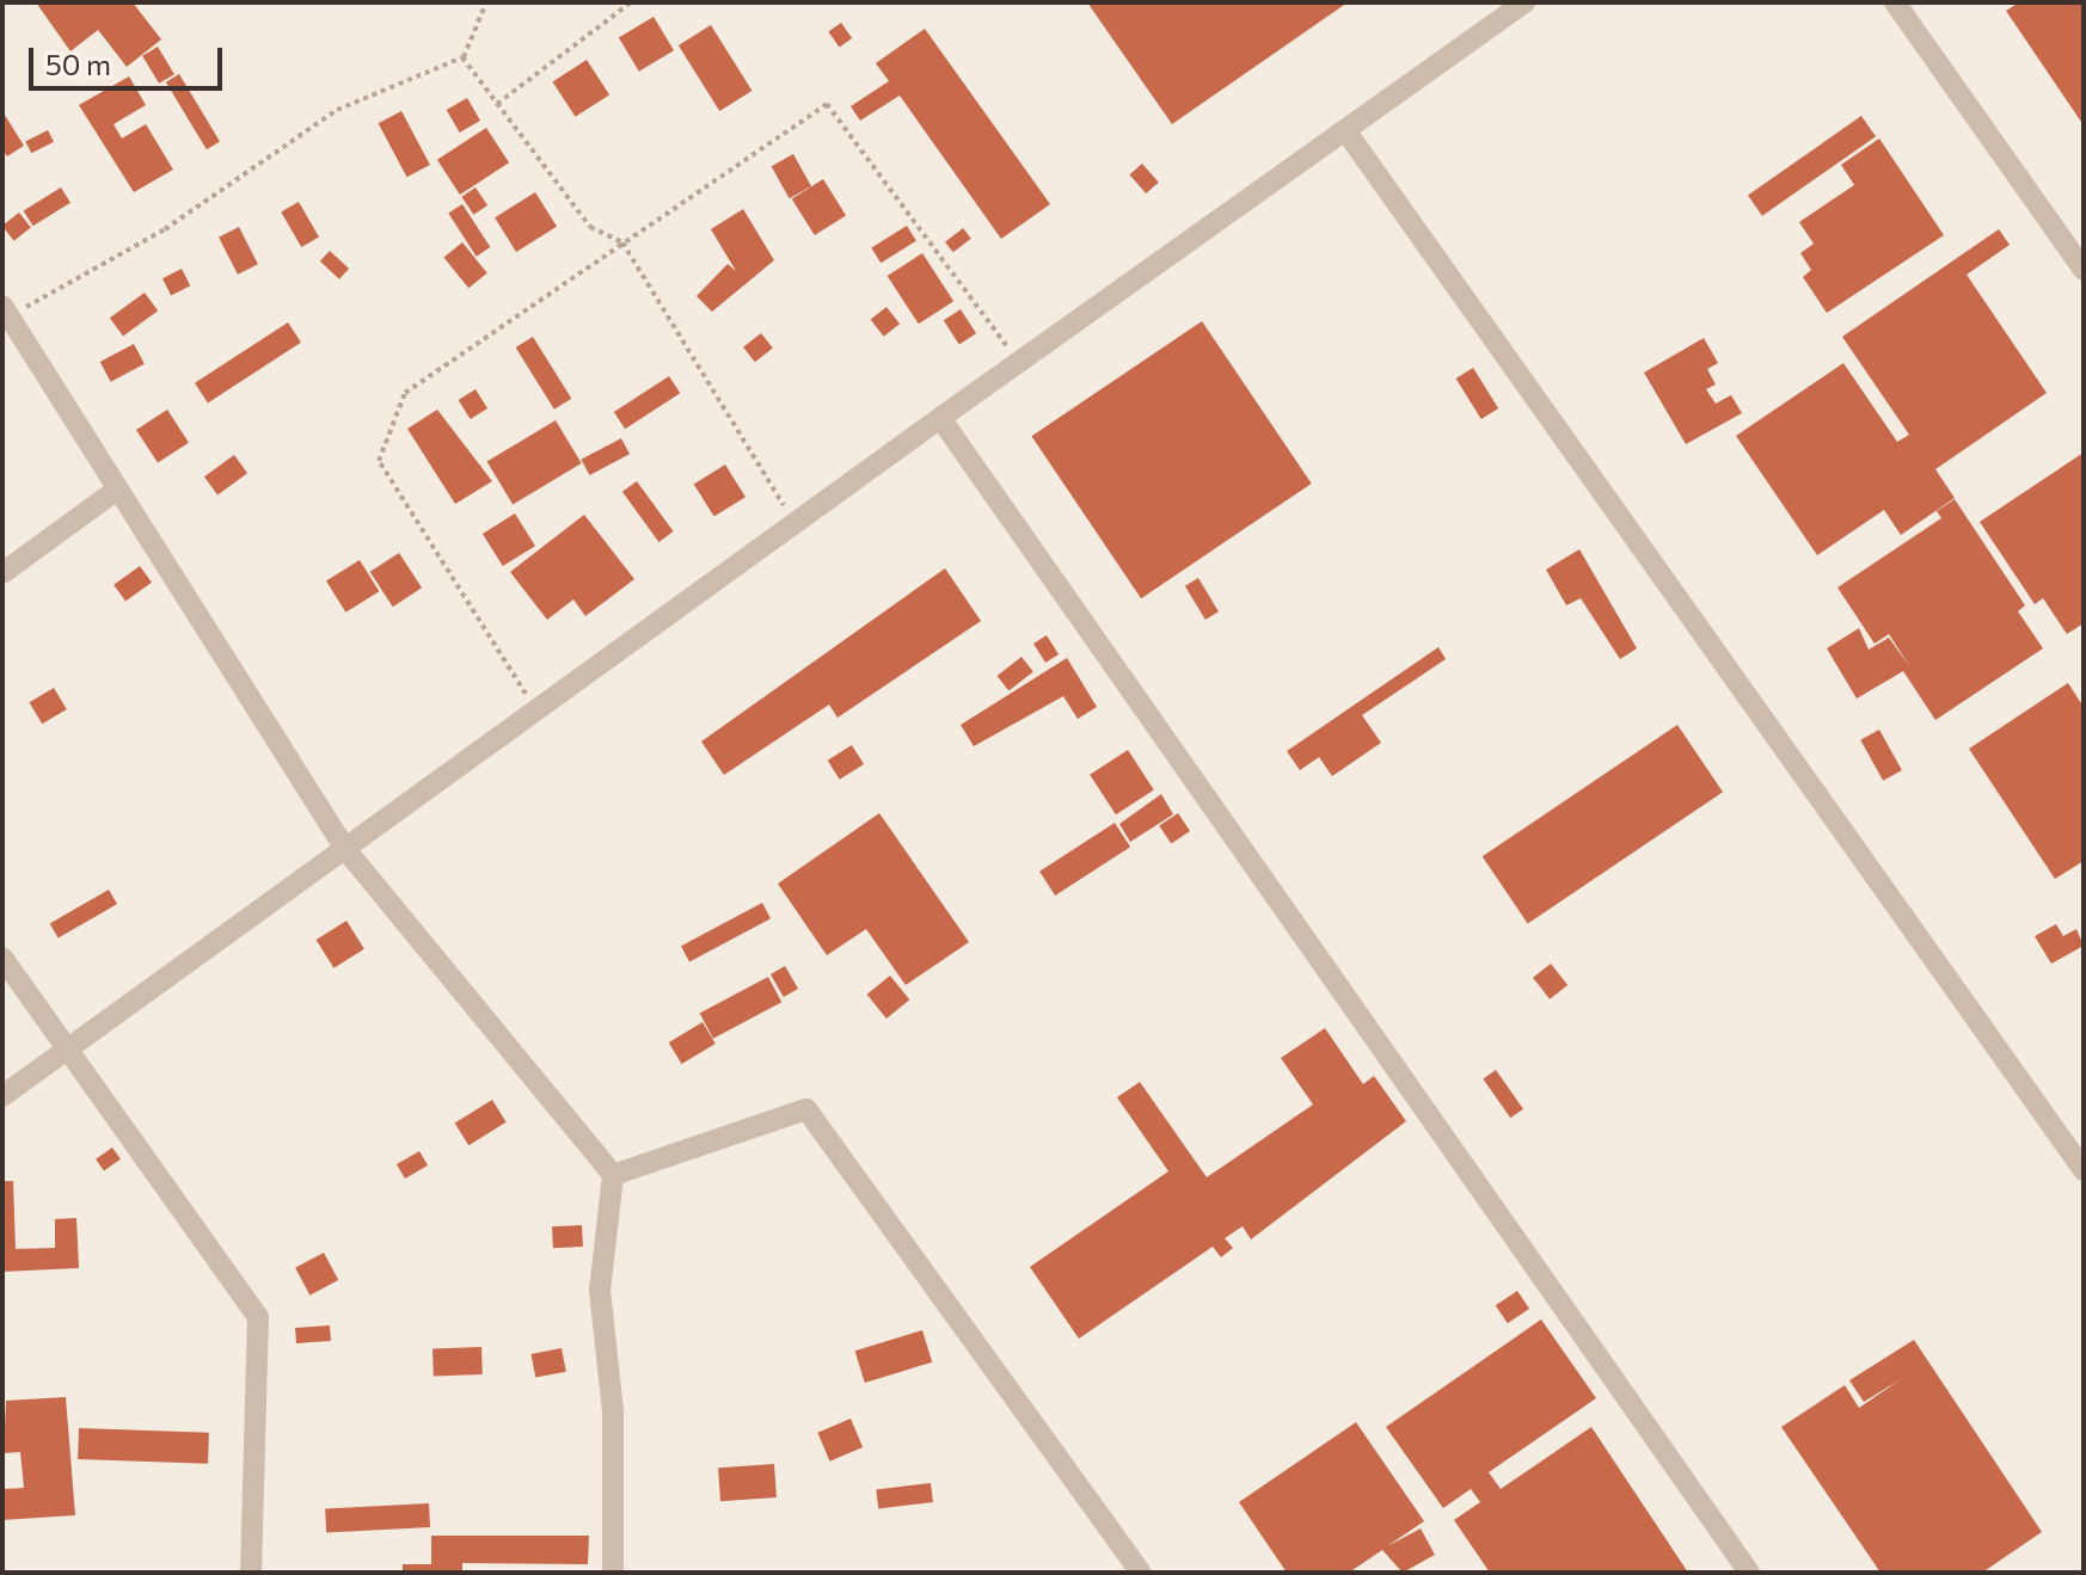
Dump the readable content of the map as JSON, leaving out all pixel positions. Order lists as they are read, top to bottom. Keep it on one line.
{"scale_bar":"50 m"}
